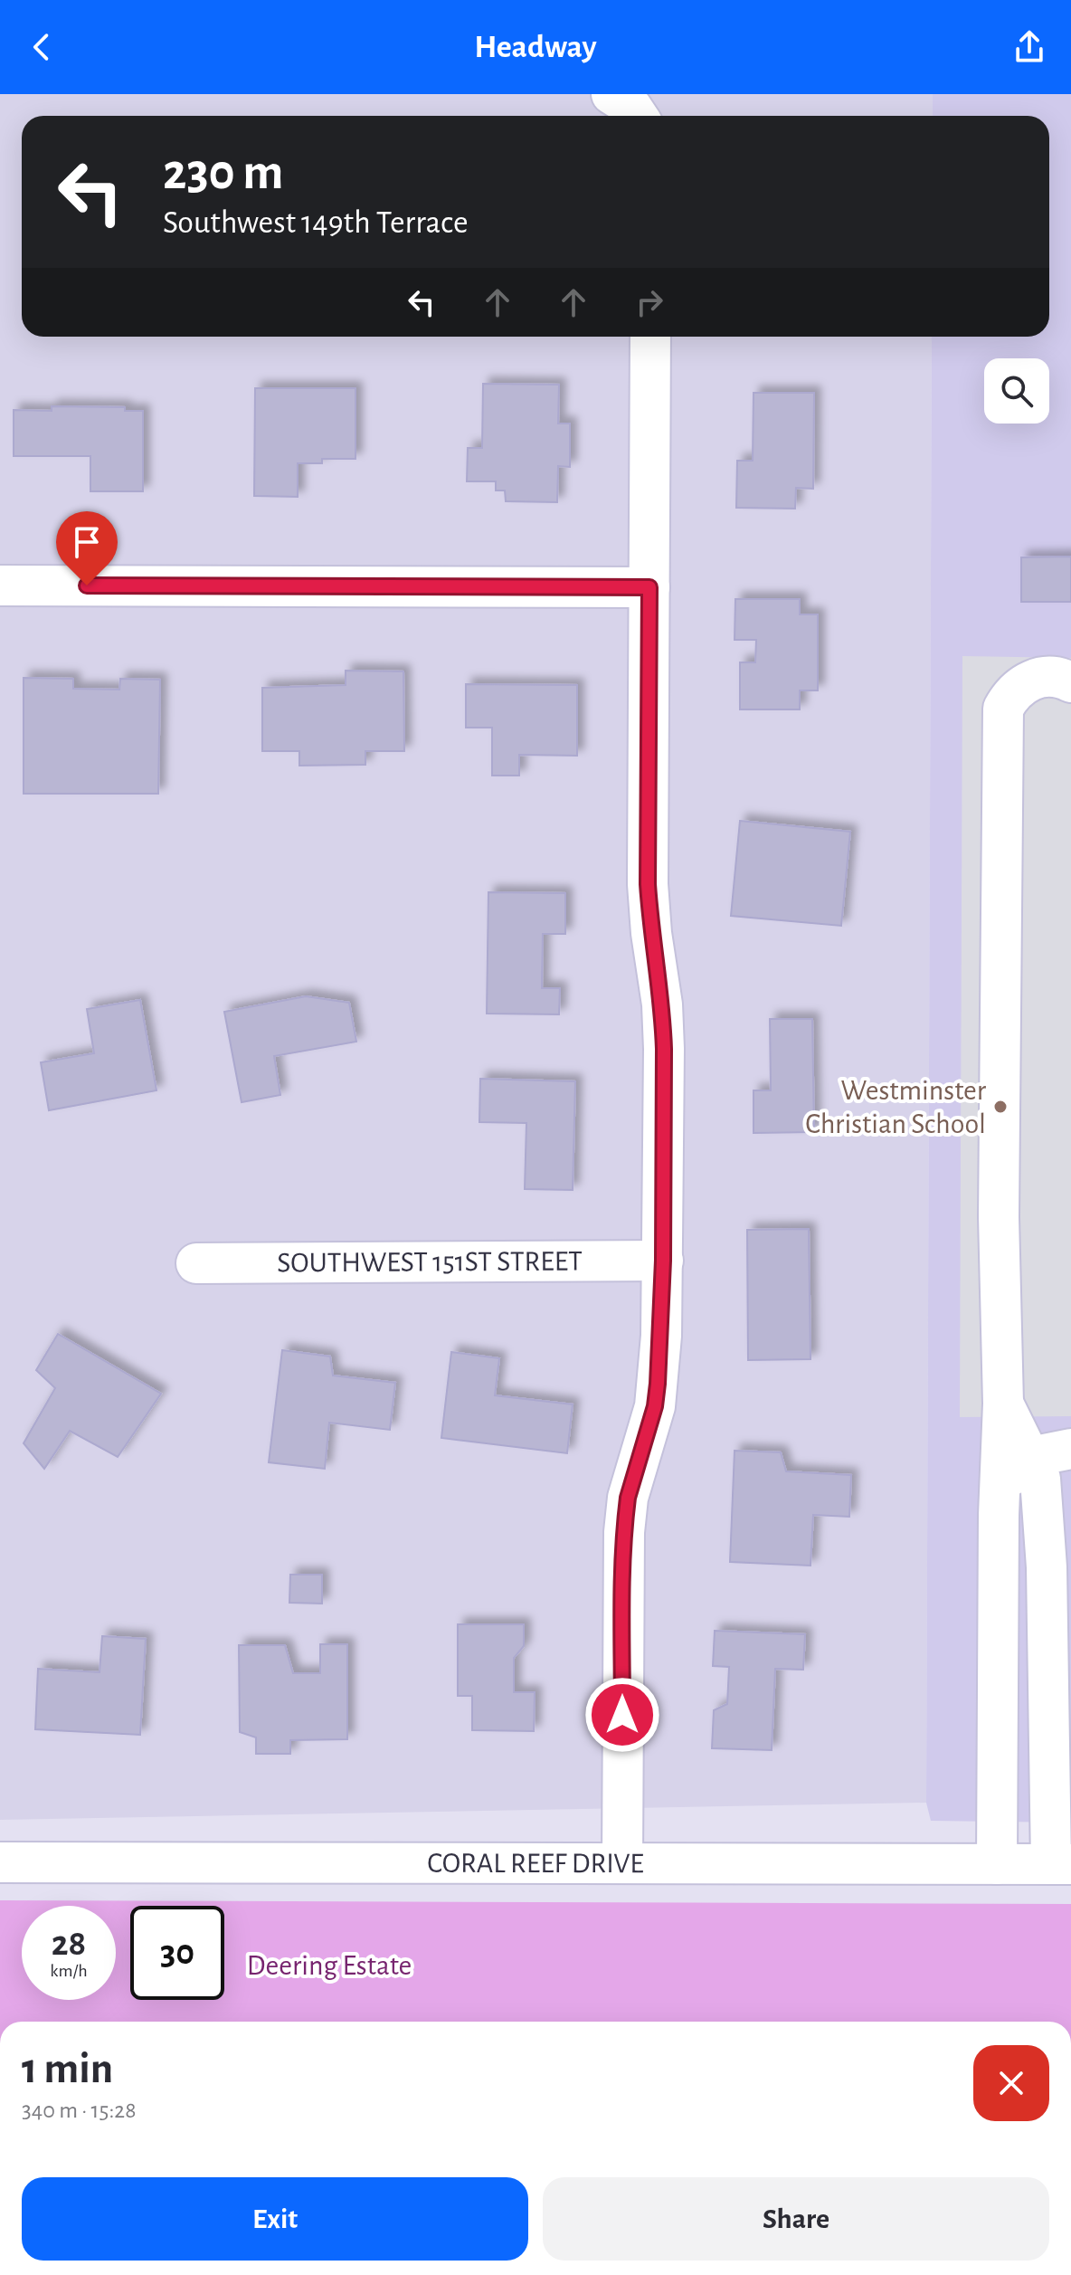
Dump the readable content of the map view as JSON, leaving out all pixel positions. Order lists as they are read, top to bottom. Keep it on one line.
{"streets":{"street":["SOUTHWEST 151ST STREET","CORAL REEF DRIVE"]},"parks":["Deering Estate"],"places":["Westminster Christian School"],"page":{"header":"Headway","turn":["230 m","Southwest 149th Terrace"],"speed":"28 km/h","limit":"30","heading":["1 min","340 m · 15:28"],"buttons":["Exit","Share"]}}
